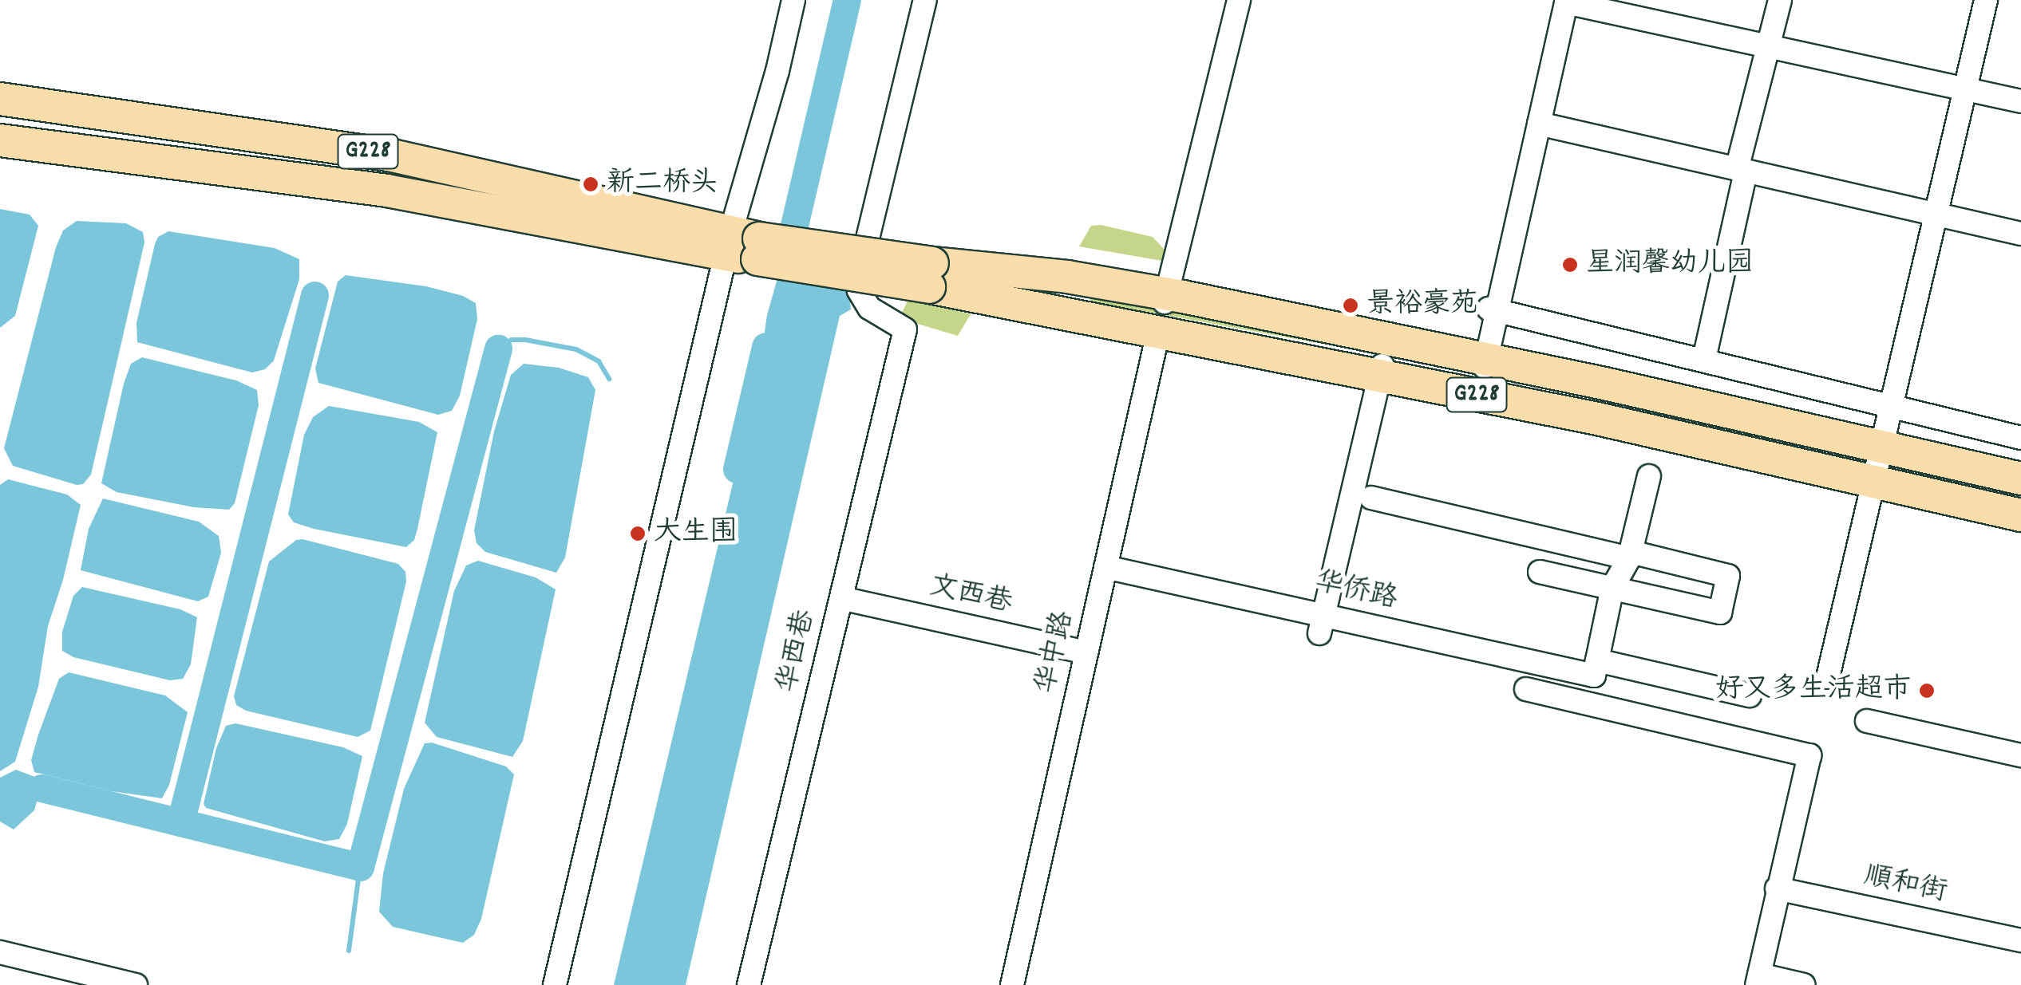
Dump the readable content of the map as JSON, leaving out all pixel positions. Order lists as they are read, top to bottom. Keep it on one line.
{"streets":{"highway":["G228"],"street":["华侨路","文西巷","华西巷","华中路","順和街"]},"crossings":[["G228","华中路"],["华侨路","华中路"],["文西巷","华西巷"],["文西巷","华中路"]],"places":["新二桥头","星润馨幼儿园","景裕豪苑","大生围","好又多生活超市"]}
